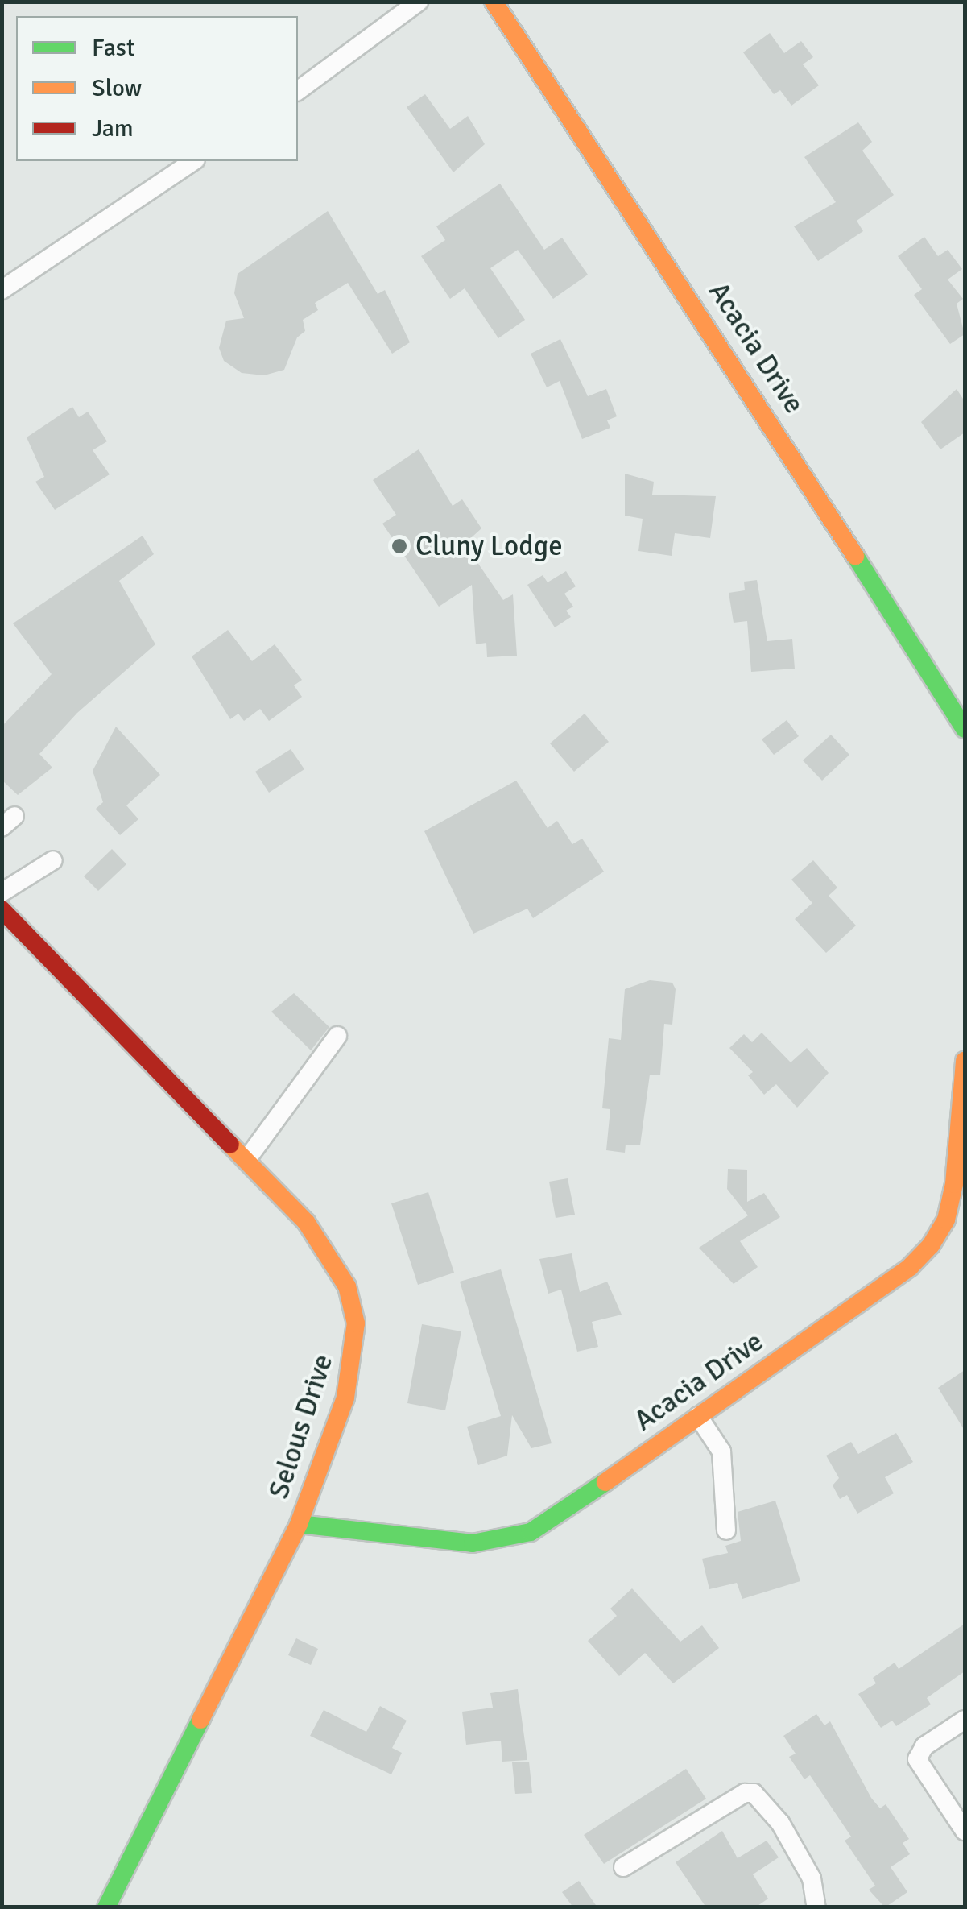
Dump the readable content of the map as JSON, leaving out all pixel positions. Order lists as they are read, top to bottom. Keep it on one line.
{"streets":{"street":["Acacia Drive","Selous Drive"]},"crossings":[["Acacia Drive","Selous Drive"]],"places":["Cluny Lodge"],"legend":["Fast","Slow","Jam"]}
